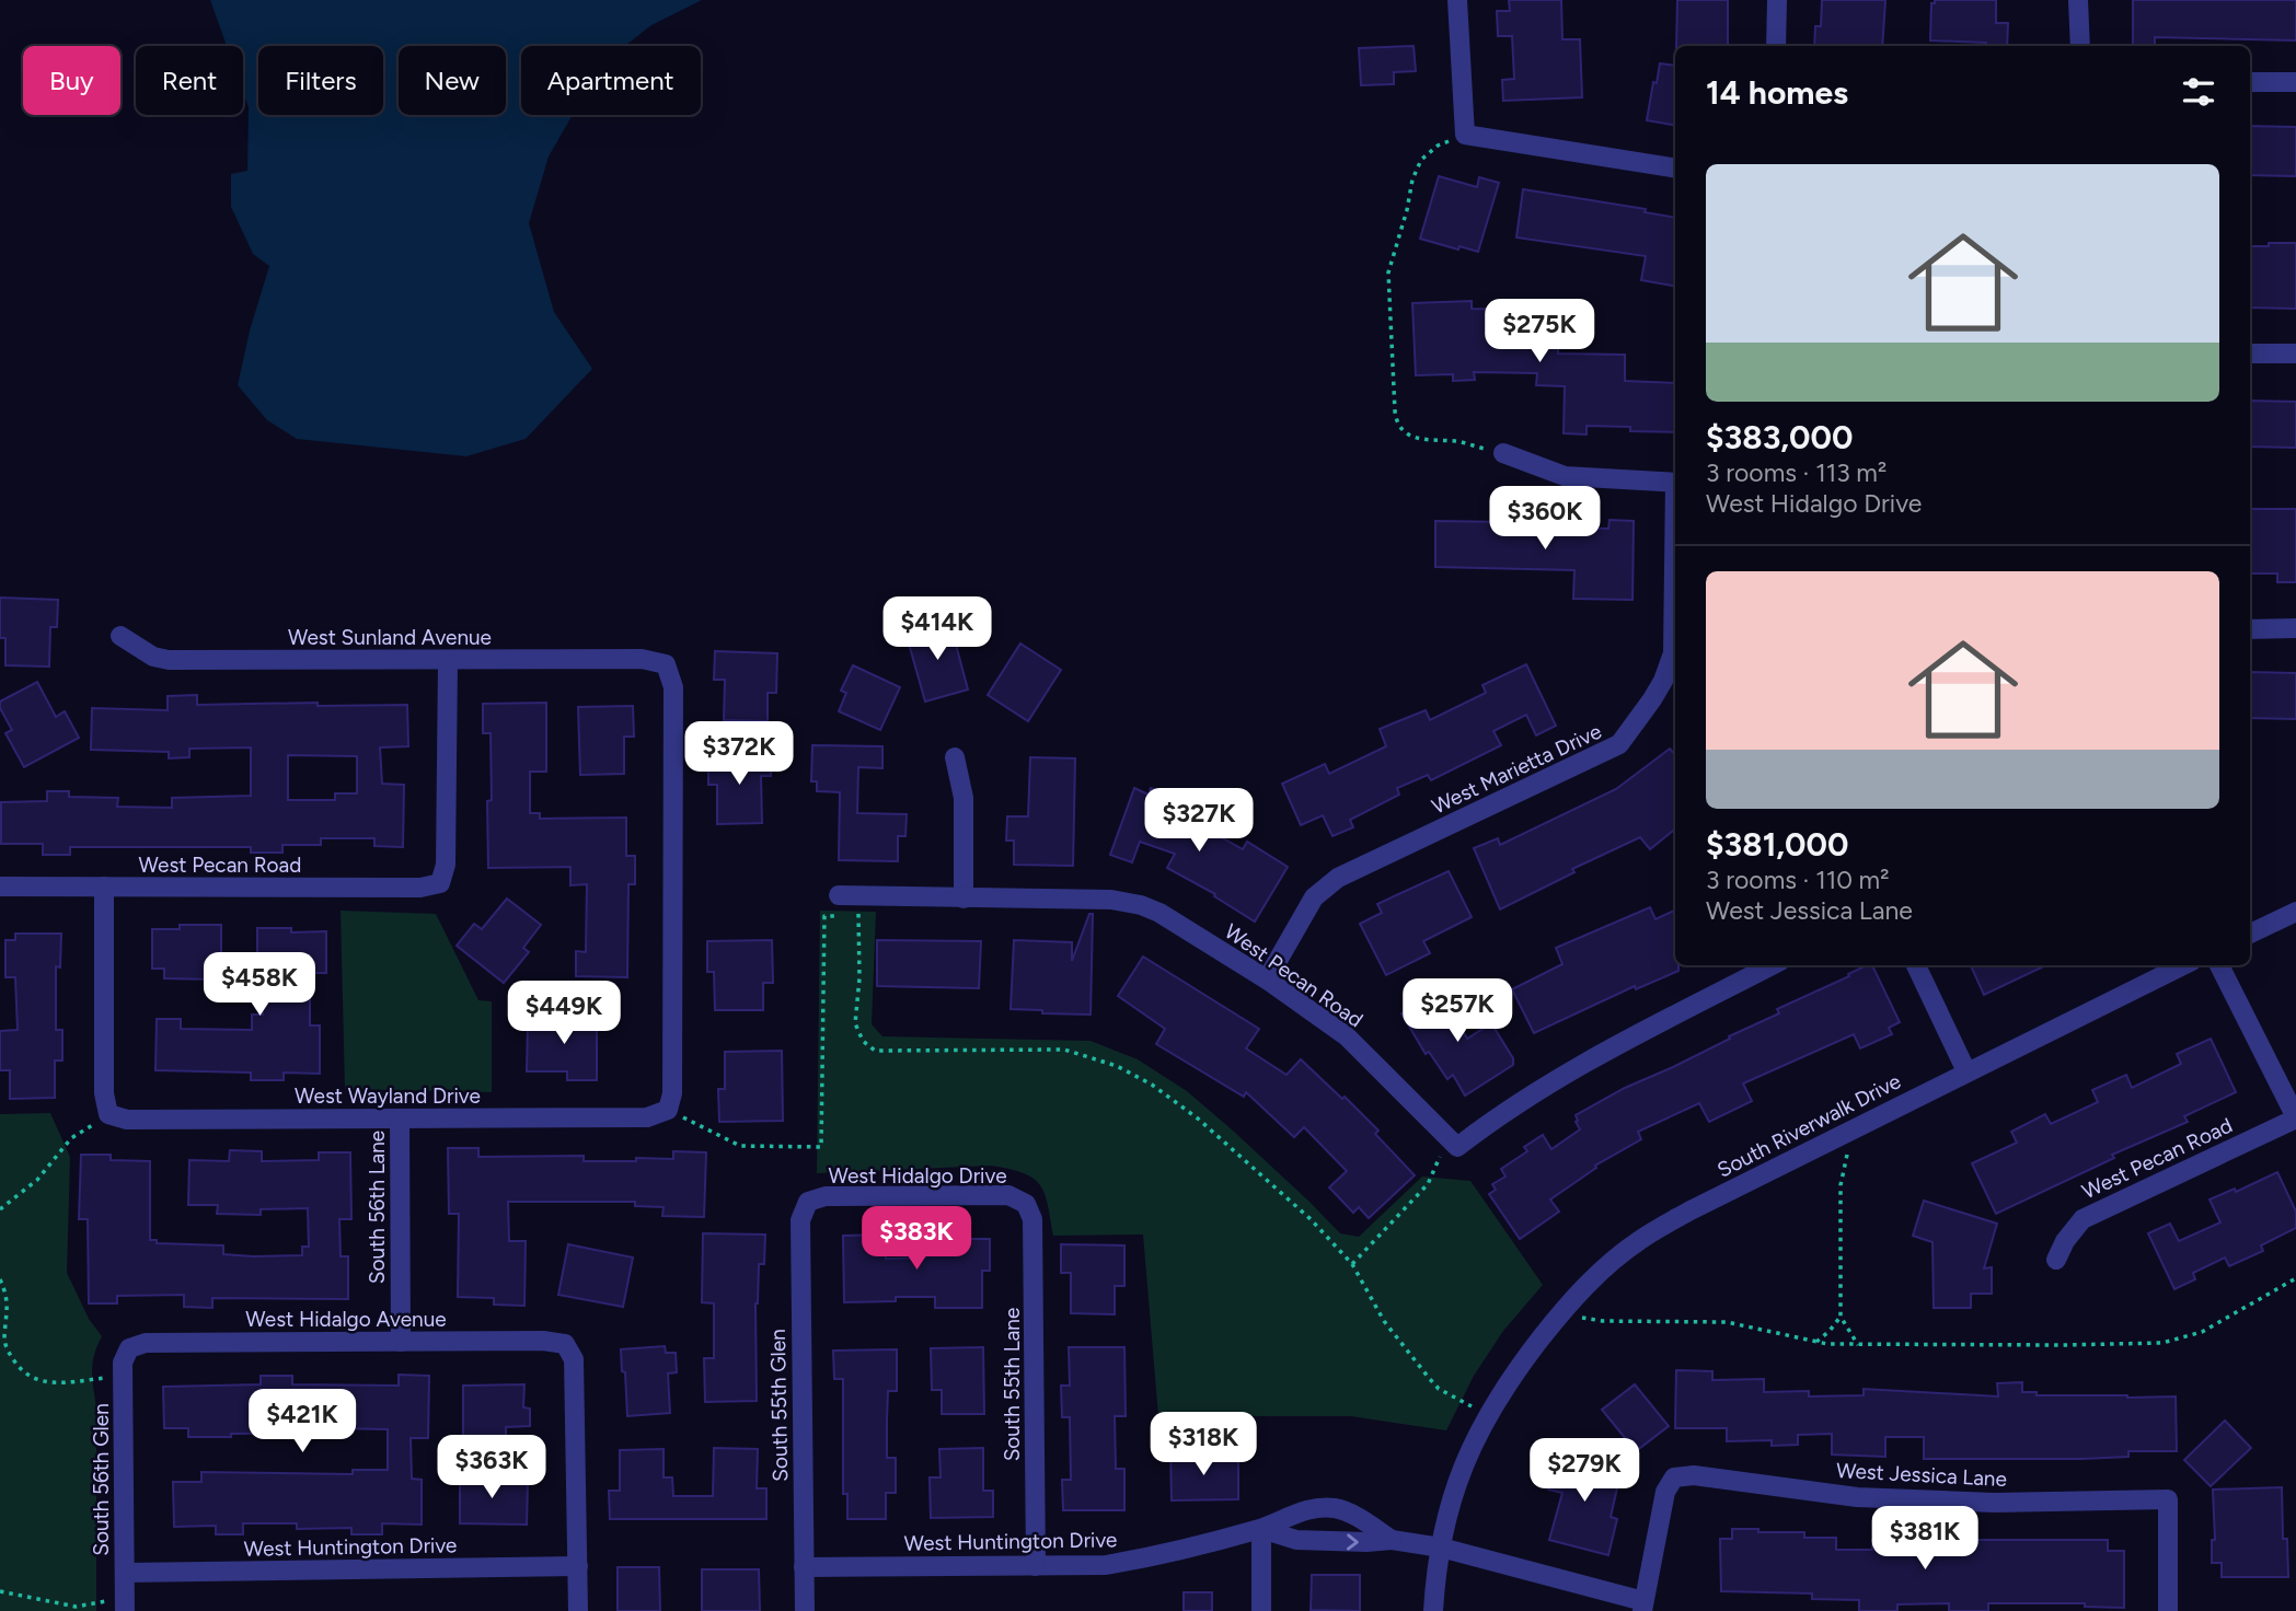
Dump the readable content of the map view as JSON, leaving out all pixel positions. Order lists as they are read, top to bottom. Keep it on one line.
{"streets":{"street":["West Sunland Avenue","West Marietta Drive","West Pecan Road","West Wayland Drive","South Riverwalk Drive","West Hidalgo Drive","South 56th Lane","West Hidalgo Avenue","South 55th Lane","South 55th Glen","West Jessica Lane","South 56th Glen","West Huntington Drive"]},"crossings":[["West Sunland Avenue","West Pecan Road"],["West Sunland Avenue","West Wayland Drive"],["West Marietta Drive","West Pecan Road"],["West Wayland Drive","South 56th Lane"],["South Riverwalk Drive","West Huntington Drive"],["West Hidalgo Drive","South 55th Lane"],["West Hidalgo Drive","South 55th Glen"],["South 56th Lane","West Hidalgo Avenue"],["West Hidalgo Avenue","South 56th Glen"],["West Hidalgo Avenue","West Huntington Drive"],["South 55th Lane","West Huntington Drive"],["South 55th Glen","West Huntington Drive"],["West Jessica Lane","West Huntington Drive"],["South 56th Glen","West Huntington Drive"]],"page":{"chip":["Buy","Rent","Filters","New","Apartment"],"heading":"14 homes","list":[{"name":"$383,000","note":"3 rooms · 113 m² · West Hidalgo Drive"},{"name":"$381,000","note":"3 rooms · 110 m² · West Jessica Lane"}],"price":["$275K","$360K","$414K","$372K","$327K","$458K","$257K","$449K","$383K","$421K","$318K","$363K","$279K","$381K"]}}
